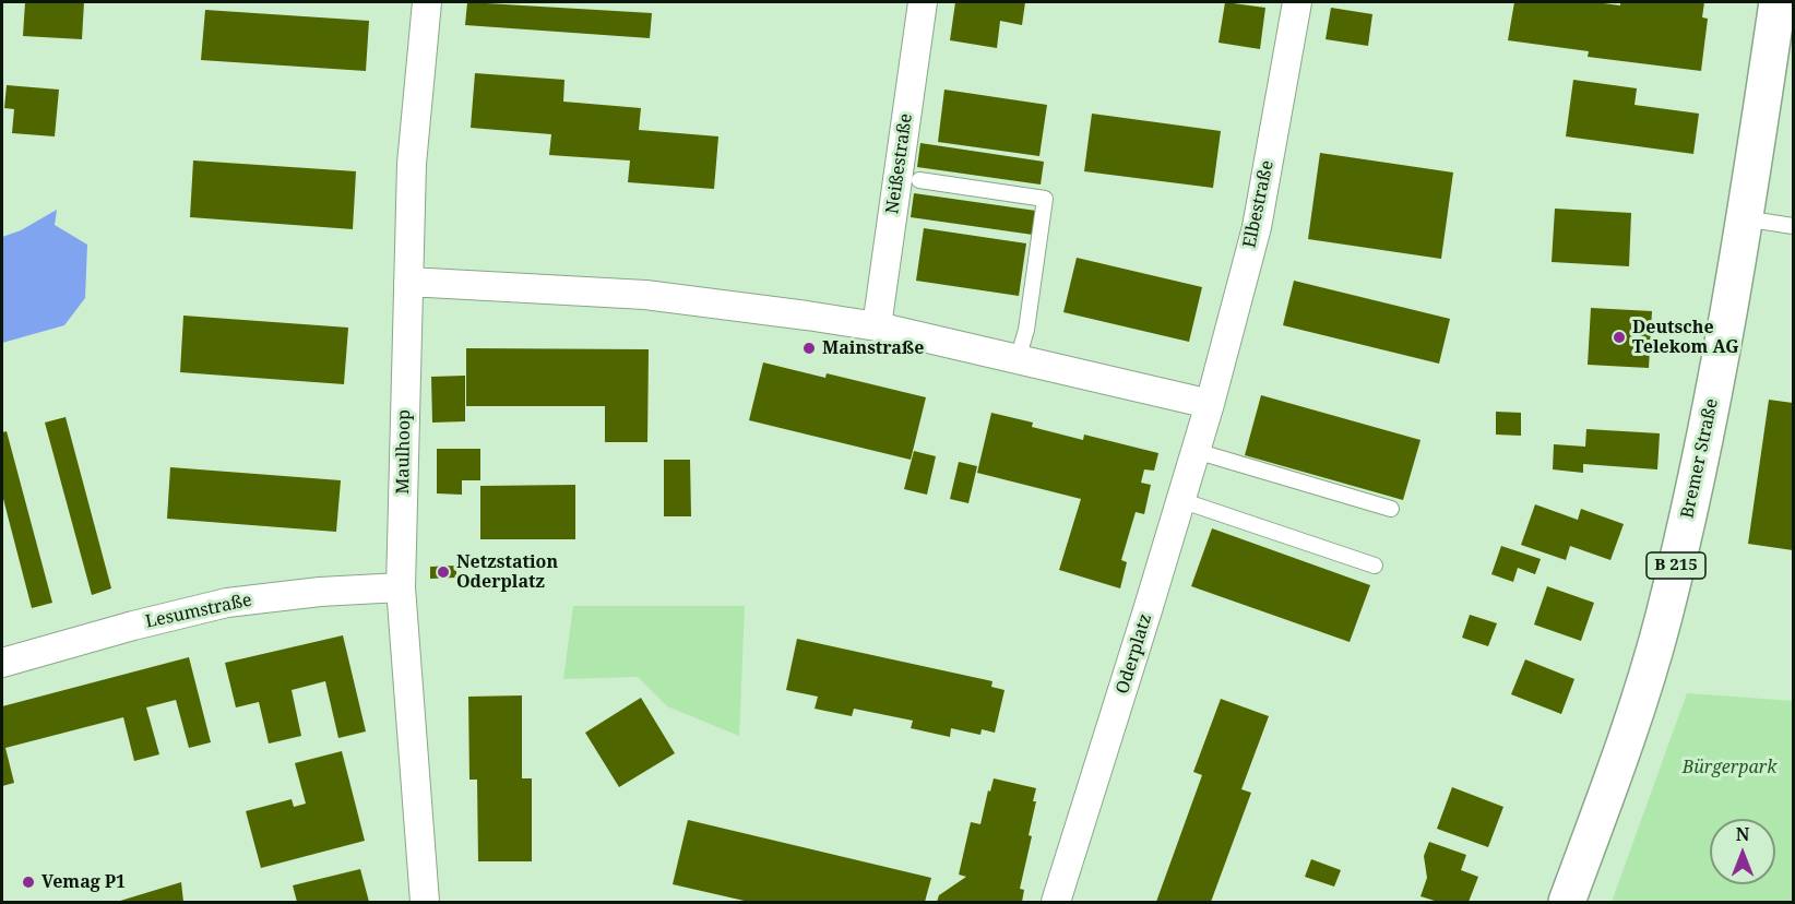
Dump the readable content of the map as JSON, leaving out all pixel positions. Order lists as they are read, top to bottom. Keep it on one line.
{"streets":{"main road":["Bremer Straße","B 215"],"street":["Neißestraße","Elbestraße","Maulhoop","Lesumstraße","Oderplatz"]},"crossings":[["Elbestraße","Oderplatz"],["Maulhoop","Lesumstraße"]],"parks":["Bürgerpark"],"places":["Deutsche Telekom AG","Mainstraße","Netzstation Oderplatz","Vemag P1"],"north":"top"}
